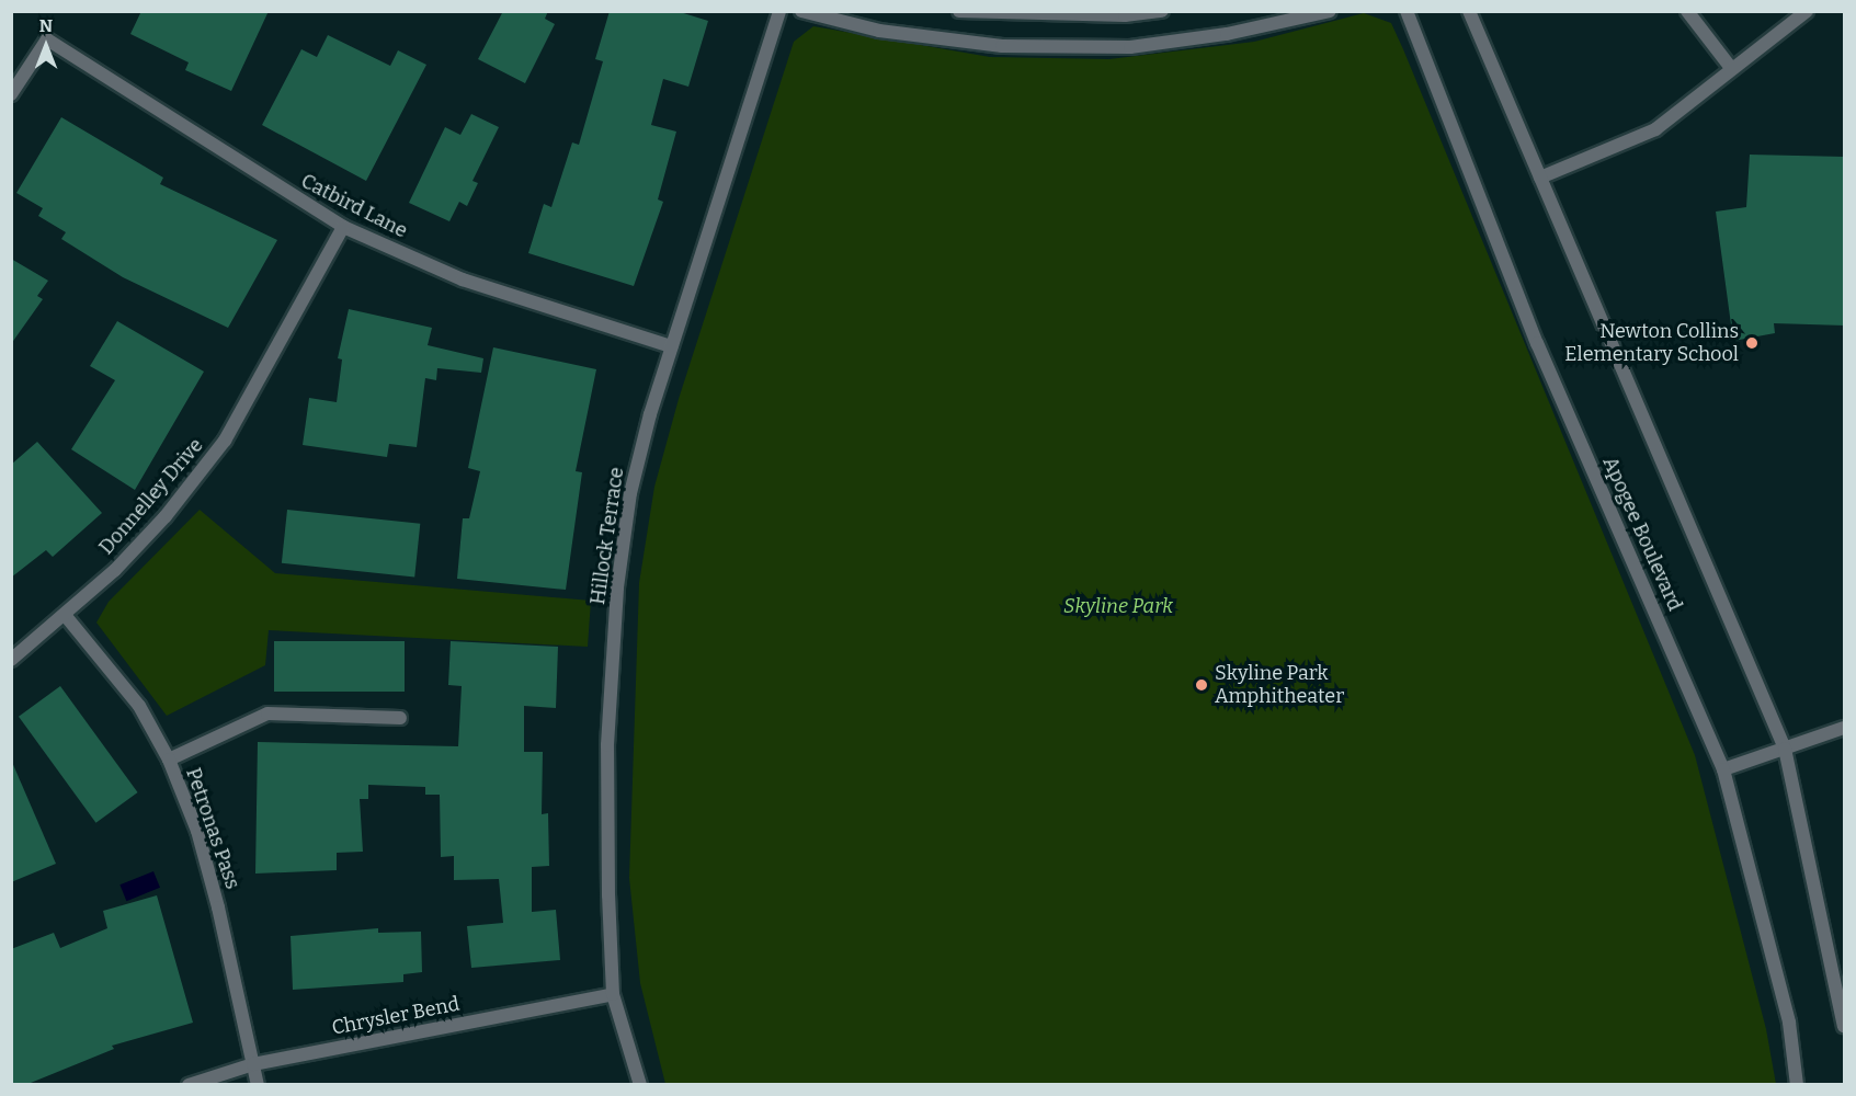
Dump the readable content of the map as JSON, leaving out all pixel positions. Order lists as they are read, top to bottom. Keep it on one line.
{"streets":{"street":["Catbird Lane","Donnelley Drive","Apogee Boulevard","Hillock Terrace","Petronas Pass","Chrysler Bend"]},"crossings":[["Catbird Lane","Donnelley Drive"],["Catbird Lane","Hillock Terrace"],["Donnelley Drive","Petronas Pass"],["Hillock Terrace","Chrysler Bend"],["Petronas Pass","Chrysler Bend"]],"parks":["Skyline Park"],"places":["Newton Collins Elementary School","Skyline Park Amphitheater"],"north":"top"}
